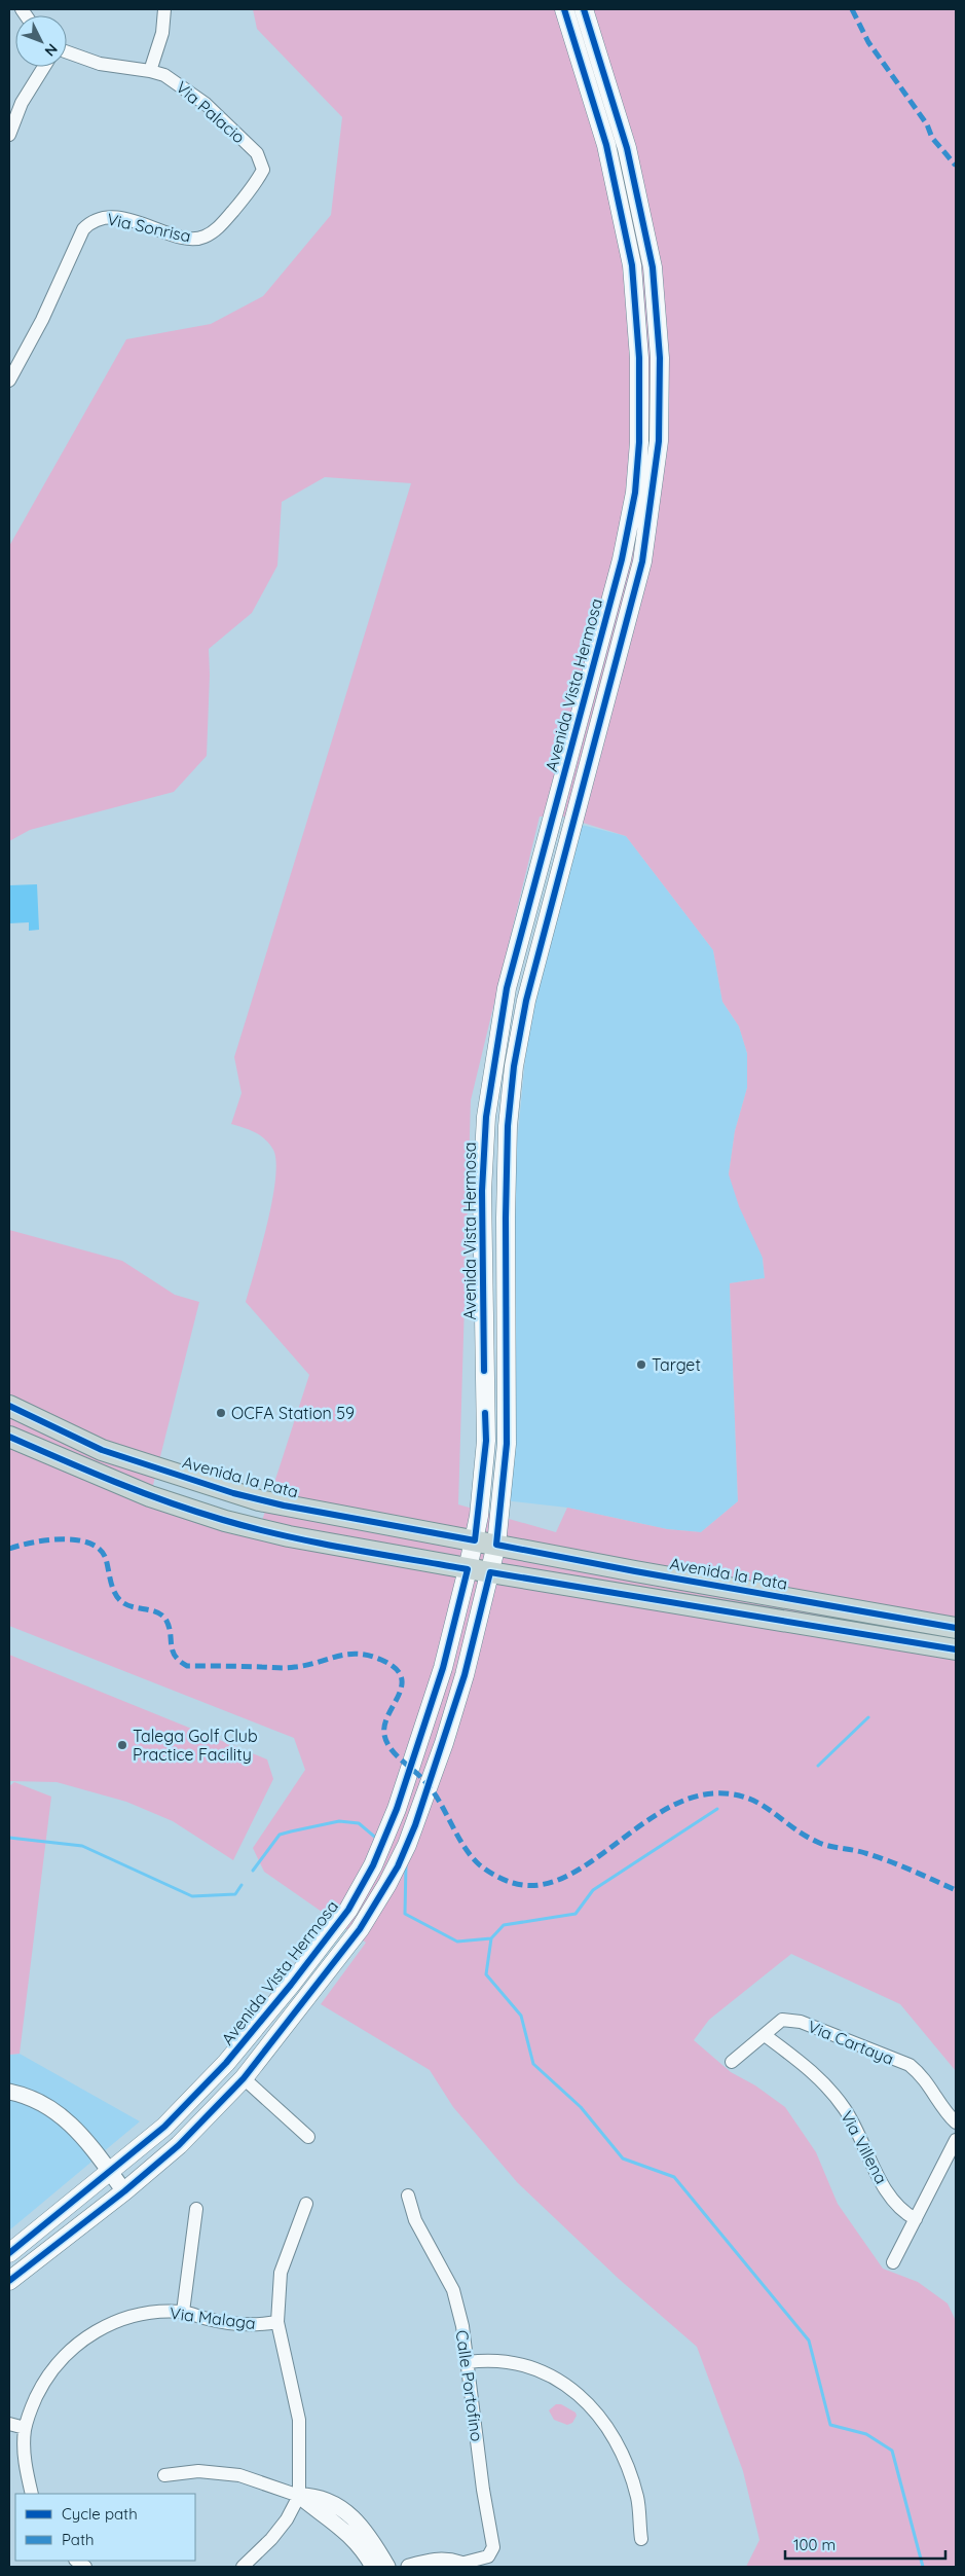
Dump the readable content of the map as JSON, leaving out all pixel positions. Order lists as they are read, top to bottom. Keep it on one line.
{"streets":{"highway":["Avenida la Pata"],"main road":["Avenida Vista Hermosa"],"street":["Via Palacio","Via Sonrisa","Via Cartaya","Via Villena","Via Malaga","Calle Portofino"]},"crossings":[["Via Palacio","Via Sonrisa"],["Avenida Vista Hermosa","Avenida la Pata"],["Via Cartaya","Via Villena"]],"places":["Target","OCFA Station 59","Talega Golf Club Practice Facility"],"legend":["Cycle path","Path"],"scale_bar":"100 m","north":"bottom right"}
